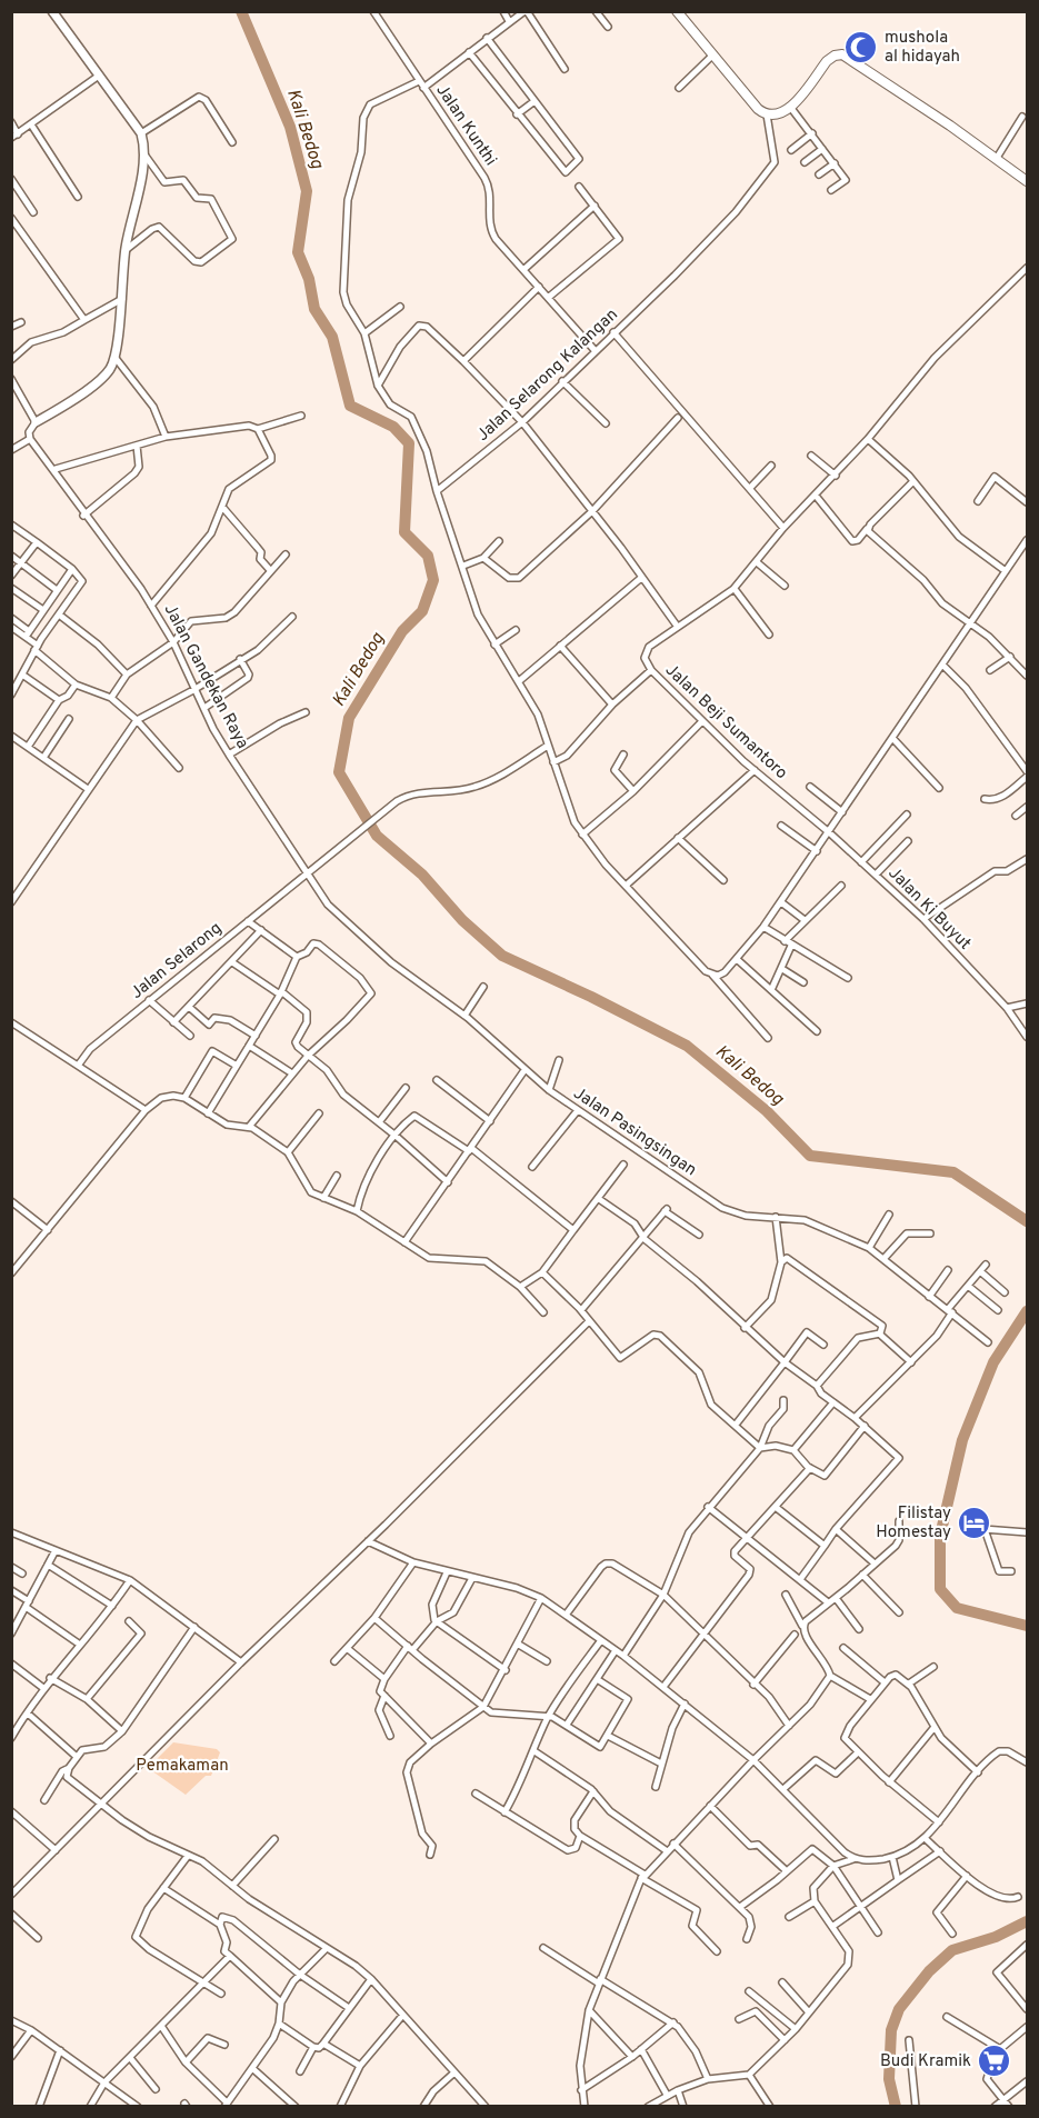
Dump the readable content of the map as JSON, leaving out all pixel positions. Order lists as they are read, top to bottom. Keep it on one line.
{"streets":{"street":["Jalan Kunthi","Jalan Selarong Kalangan","Jalan Gandekan Raya","Jalan Beji Sumantoro","Jalan Ki Buyut","Jalan Selarong","Jalan Pasingsingan"]},"crossings":[["Jalan Kunthi","Jalan Selarong Kalangan"],["Jalan Gandekan Raya","Jalan Selarong"],["Jalan Gandekan Raya","Jalan Pasingsingan"],["Jalan Beji Sumantoro","Jalan Ki Buyut"],["Jalan Selarong","Jalan Pasingsingan"]],"water":["Kali Bedog"],"parks":["Pemakaman"],"places":{"mosque":["mushola al hidayah"],"hotel":["Filistay Homestay"],"supermarket":["Budi Kramik"]}}
